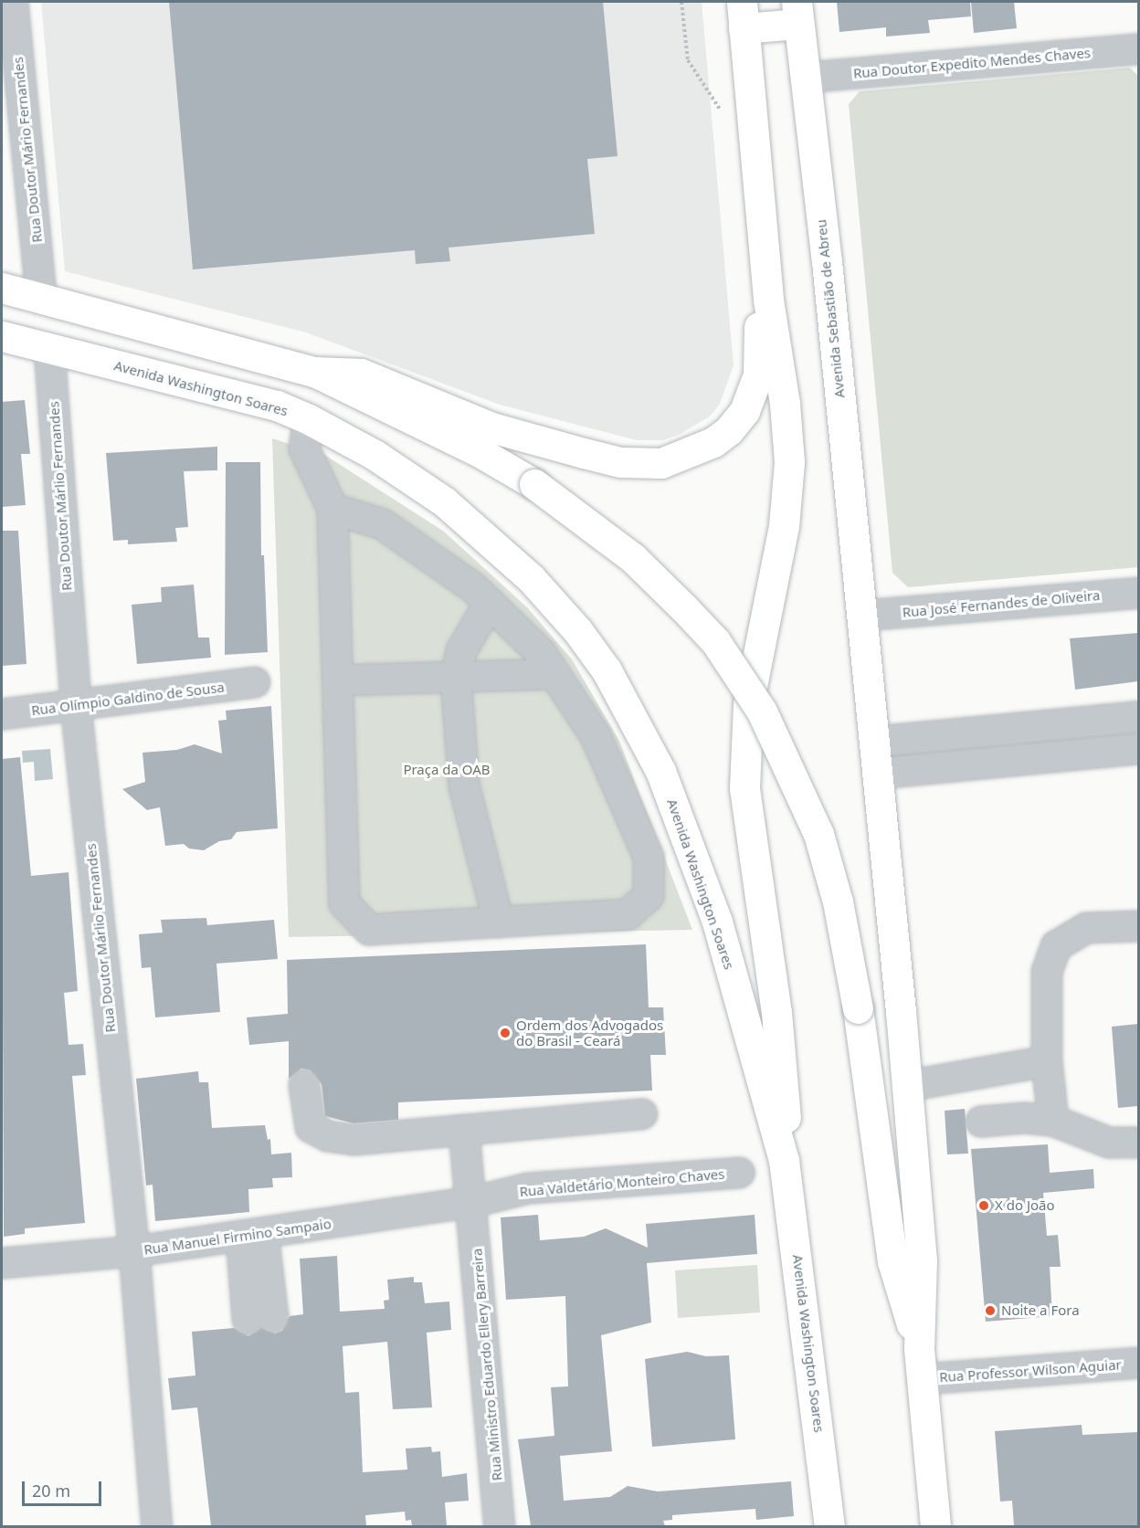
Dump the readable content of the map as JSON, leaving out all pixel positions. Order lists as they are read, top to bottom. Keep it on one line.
{"streets":{"main road":["Avenida Sebastião de Abreu","Avenida Washington Soares"],"street":["Rua Doutor Expedito Mendes Chaves","Rua Doutor Mário Fernandes","Rua Doutor Márlio Fernandes","Rua José Fernandes de Oliveira","Rua Olímpio Galdino de Sousa","Rua Valdetário Monteiro Chaves","Rua Manuel Firmino Sampaio","Rua Ministro Eduardo Ellery Barreira","Rua Professor Wilson Aguiar"]},"crossings":[["Rua Doutor Expedito Mendes Chaves","Avenida Sebastião de Abreu"],["Avenida Sebastião de Abreu","Rua José Fernandes de Oliveira"],["Avenida Washington Soares","Rua Doutor Márlio Fernandes"],["Rua Doutor Márlio Fernandes","Rua Olímpio Galdino de Sousa"],["Rua Doutor Márlio Fernandes","Rua Manuel Firmino Sampaio"],["Rua Valdetário Monteiro Chaves","Rua Manuel Firmino Sampaio"],["Rua Valdetário Monteiro Chaves","Rua Ministro Eduardo Ellery Barreira"],["Rua Manuel Firmino Sampaio","Rua Ministro Eduardo Ellery Barreira"]],"parks":["Praça da OAB"],"places":["Ordem dos Advogados do Brasil - Ceará","X do João","Noite a Fora"],"scale_bar":"20 m"}
